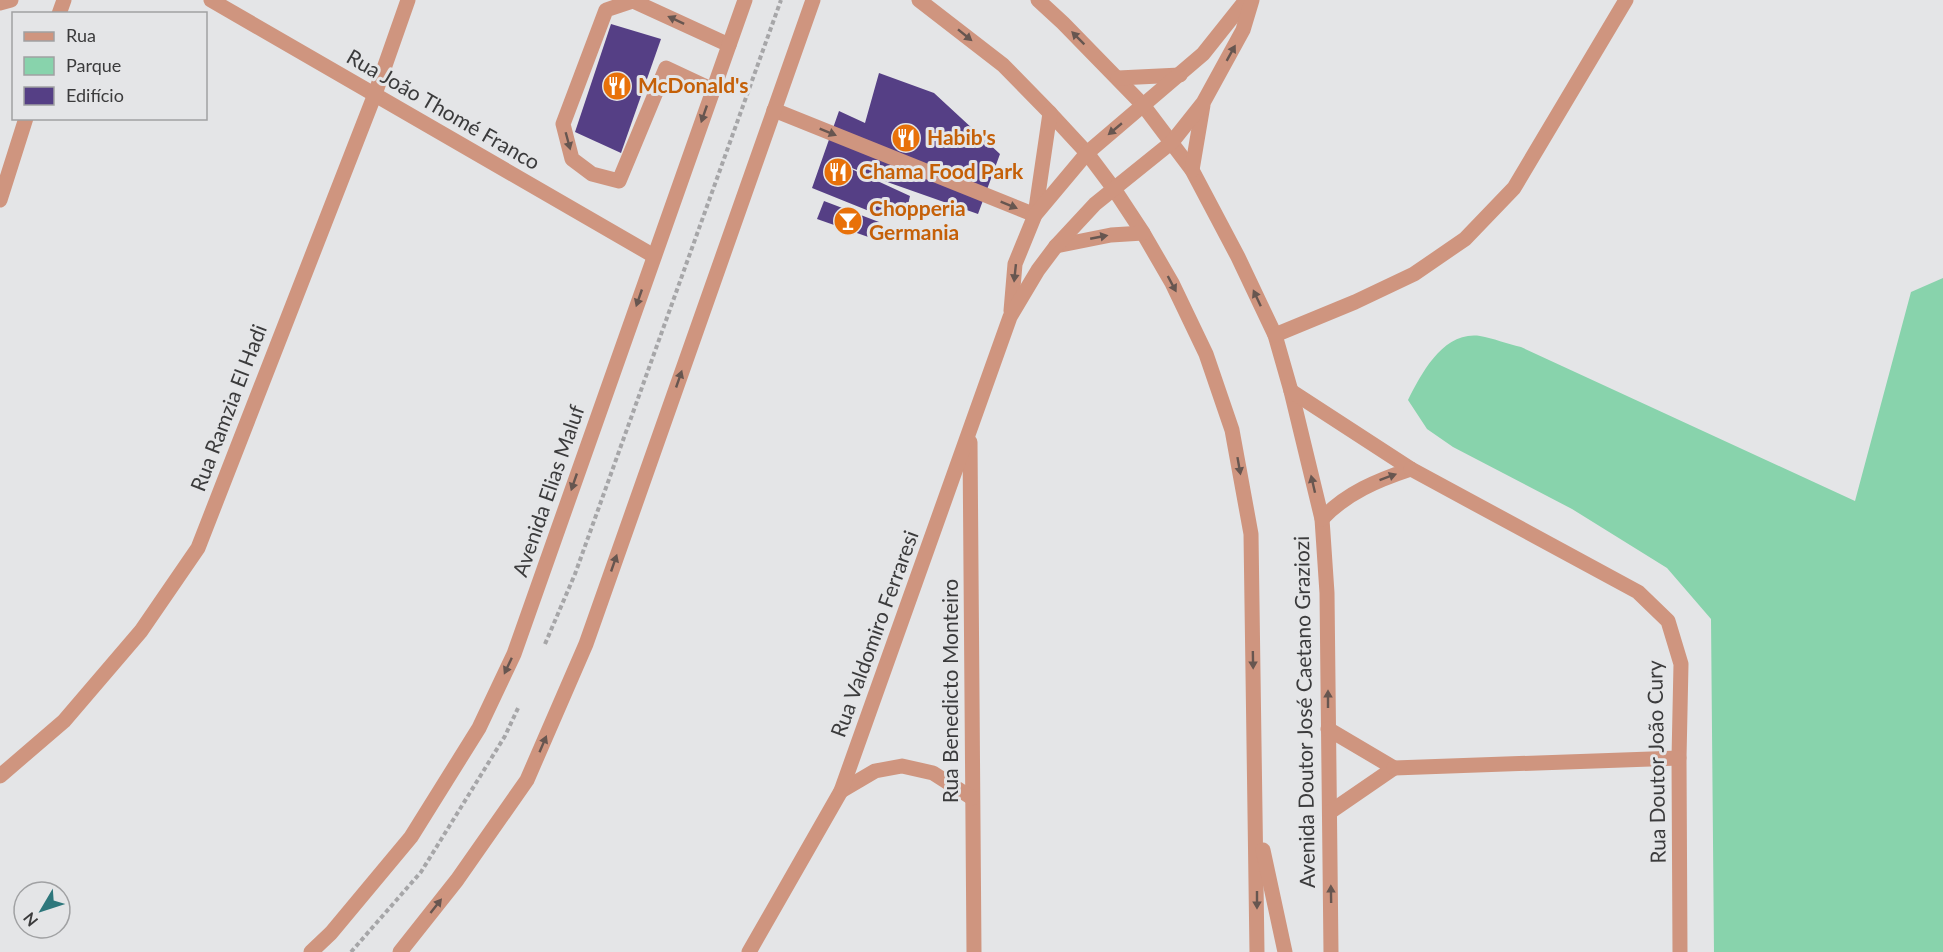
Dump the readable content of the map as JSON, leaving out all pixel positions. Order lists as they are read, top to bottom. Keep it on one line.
{"streets":{"street":["Rua João Thomé Franco","Rua Ramzia El Hadi","Avenida Elias Maluf","Rua Valdomiro Ferraresi","Rua Benedicto Monteiro","Avenida Doutor José Caetano Graziozi","Rua Doutor João Cury"]},"crossings":[["Rua João Thomé Franco","Rua Ramzia El Hadi"],["Rua João Thomé Franco","Avenida Elias Maluf"],["Rua Valdomiro Ferraresi","Rua Benedicto Monteiro"],["Avenida Doutor José Caetano Graziozi","Rua Doutor João Cury"]],"places":{"restaurant":["McDonald's","Habib's","Chama Food Park"],"bar":["Chopperia Germania"]},"legend":["Rua","Parque","Edifício"],"north":"bottom left"}
